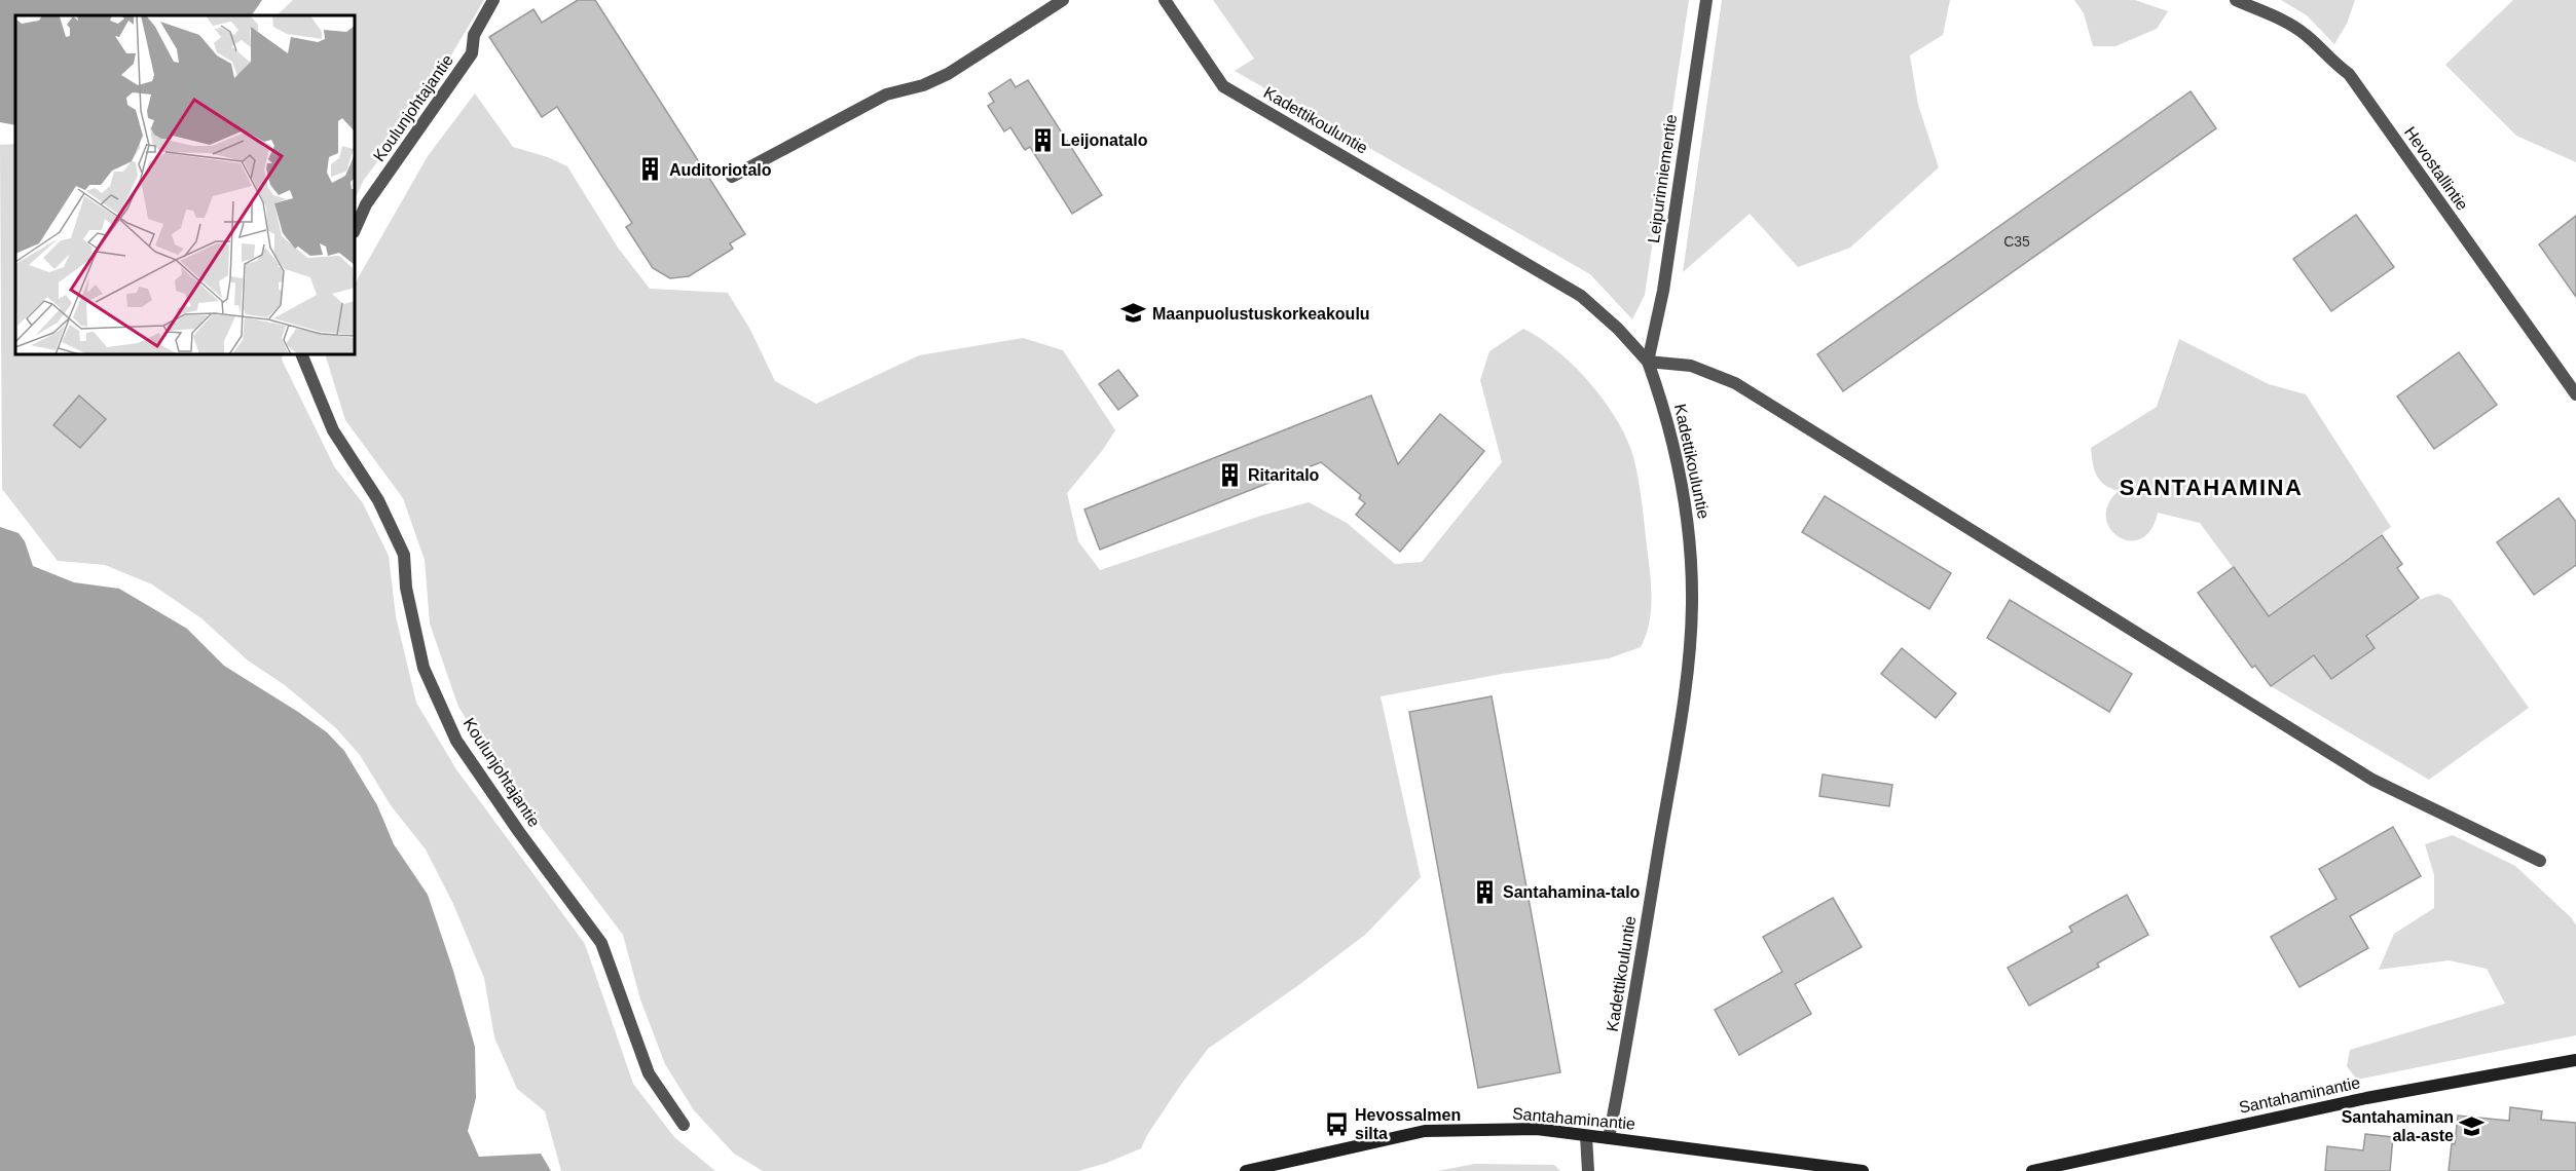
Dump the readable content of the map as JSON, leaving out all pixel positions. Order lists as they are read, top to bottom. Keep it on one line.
{"streets":{"main road":["Santahaminantie"],"street":["Koulunjohtajantie","Kadettikouluntie","Hevostallintie","Leipurinniementie"]},"crossings":[["Kadettikouluntie","Leipurinniementie"],["Kadettikouluntie","Santahaminantie"]],"districts":["SANTAHAMINA"],"places":{"building":["Leijonatalo","Auditoriotalo","Ritaritalo","Santahamina-talo"],"school or university":["Maanpuolustuskorkeakoulu","Santahaminan ala-aste"],"bus stop":["Hevossalmen silta"]},"house_numbers":["C35"]}
